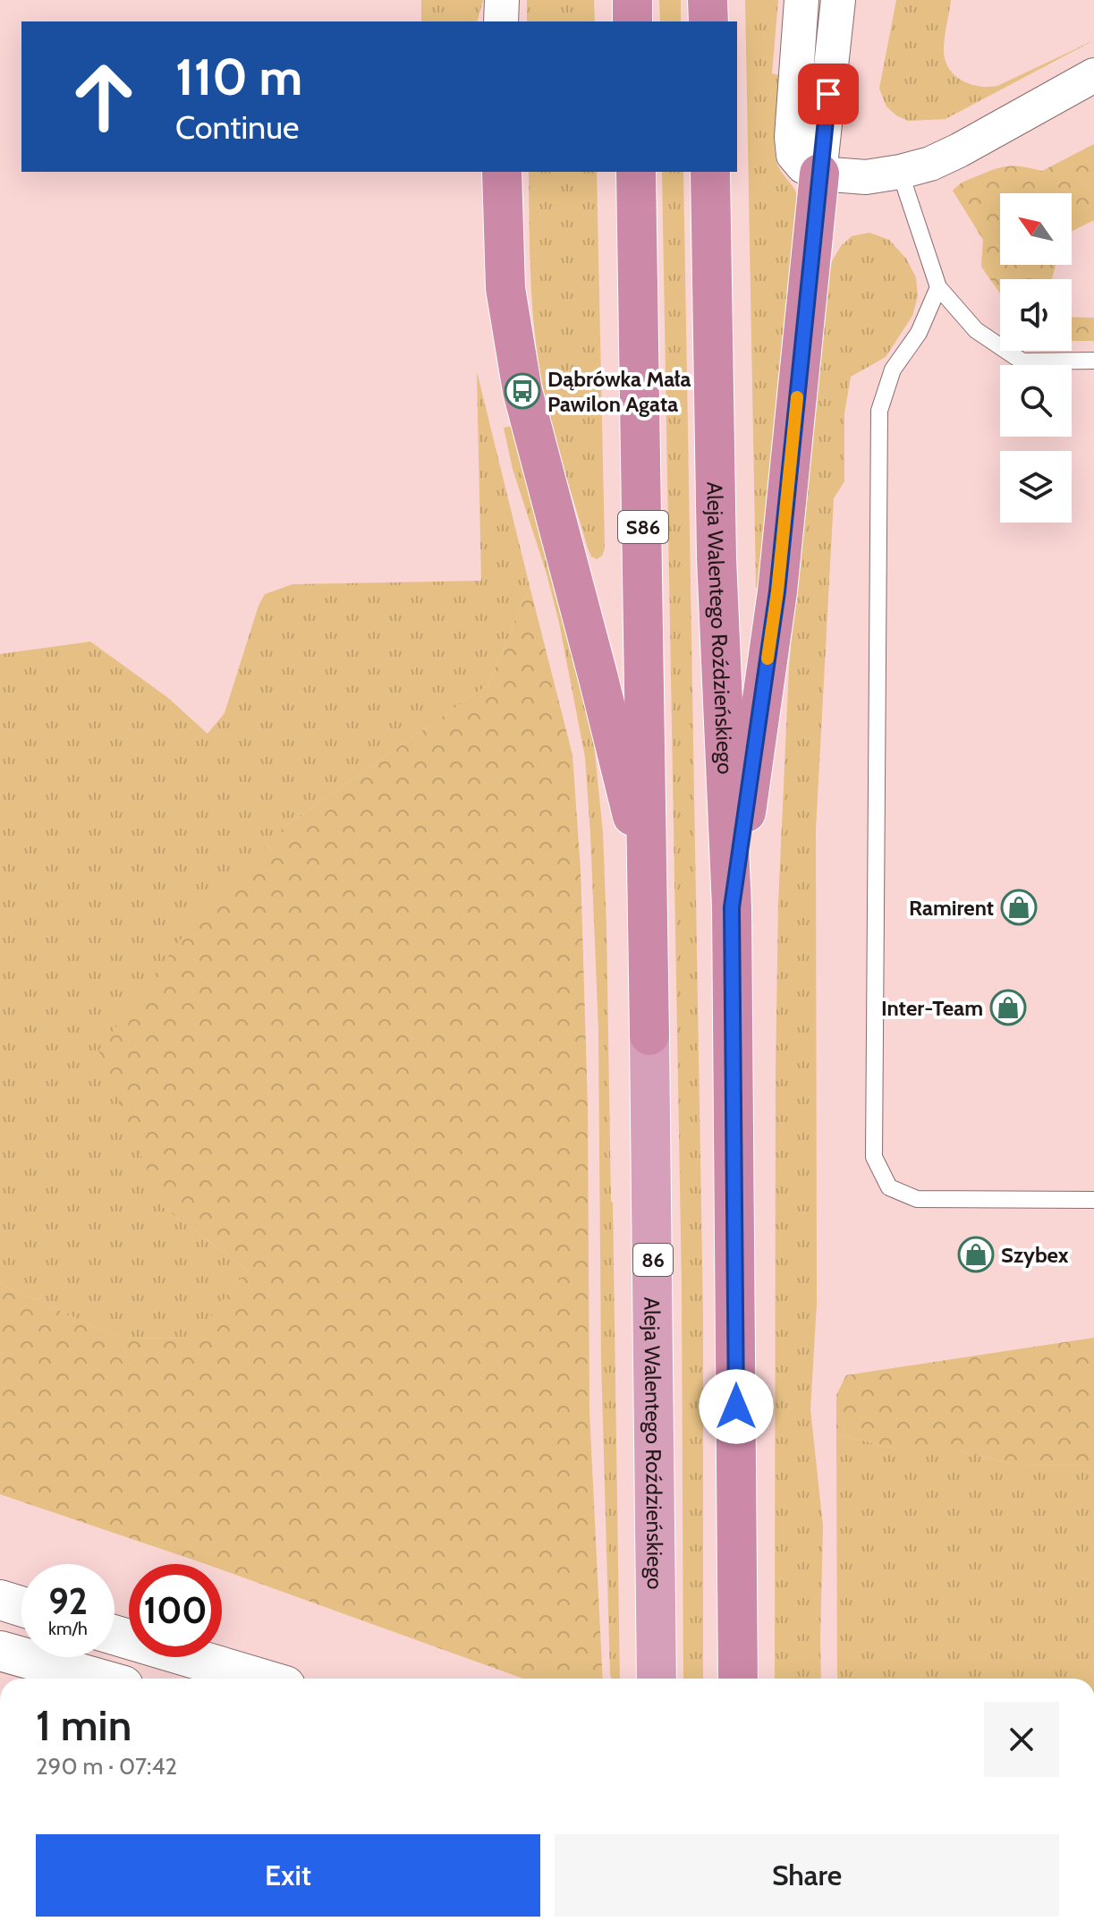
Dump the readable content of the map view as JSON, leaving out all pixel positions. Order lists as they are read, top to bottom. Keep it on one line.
{"streets":{"highway":["S86","Aleja Walentego Roździeńskiego","86"]},"places":{"bus stop":["Dąbrówka Mała Pawilon Agata"],"shop":["Ramirent","Inter-Team","Szybex"]},"north":"top left","page":{"turn":["110 m","Continue"],"speed":"92 km/h","limit":"100","heading":["1 min","290 m · 07:42"],"buttons":["Exit","Share"]}}
